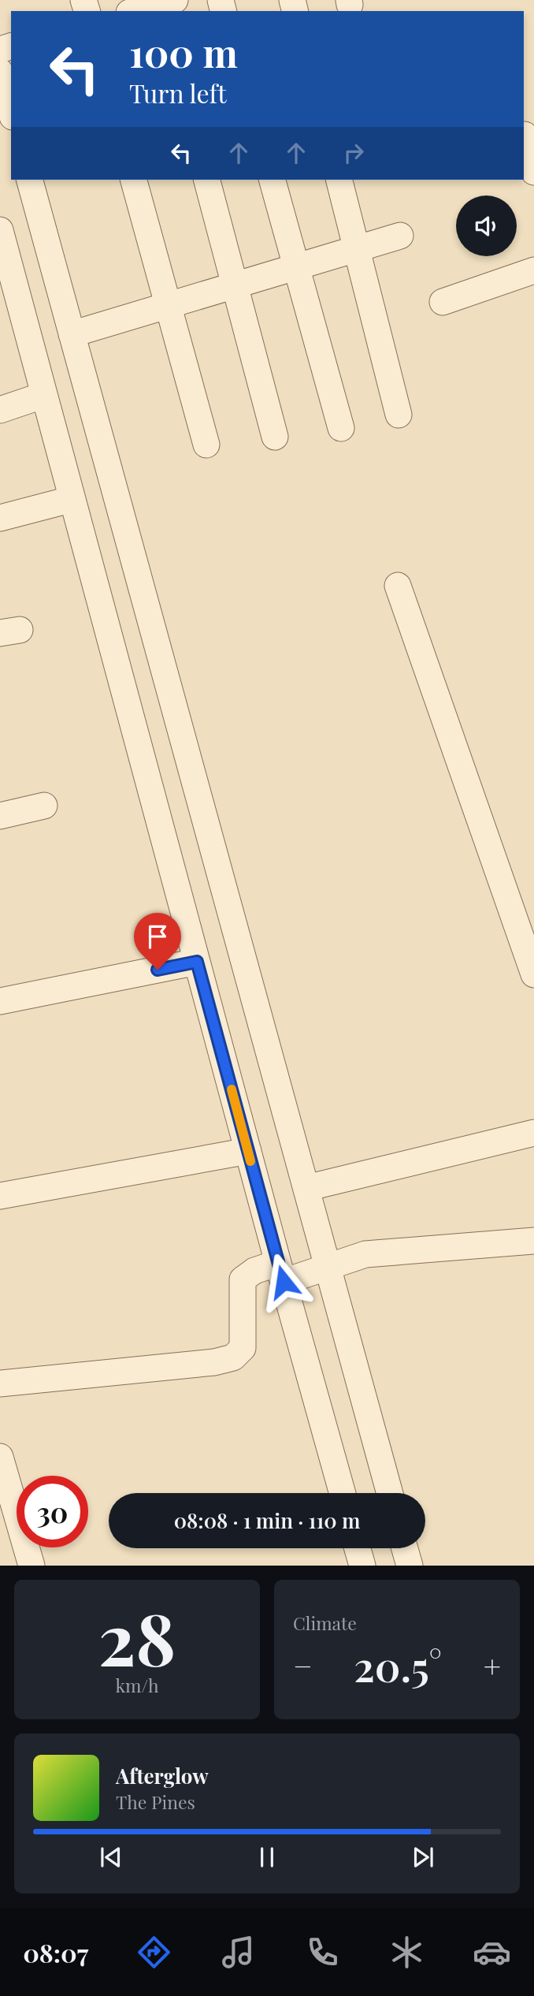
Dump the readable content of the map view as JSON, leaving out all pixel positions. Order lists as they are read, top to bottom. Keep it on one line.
{"page":{"turn":["100 m","Turn left"],"limit":"30","trip":"08:08 · 1 min · 110 m","tile":[["28","km/h"],"Climate"],"heat":["−","20.5°","+"],"song":["Afterglow","The Pines"],"tabs":"08:07"}}
